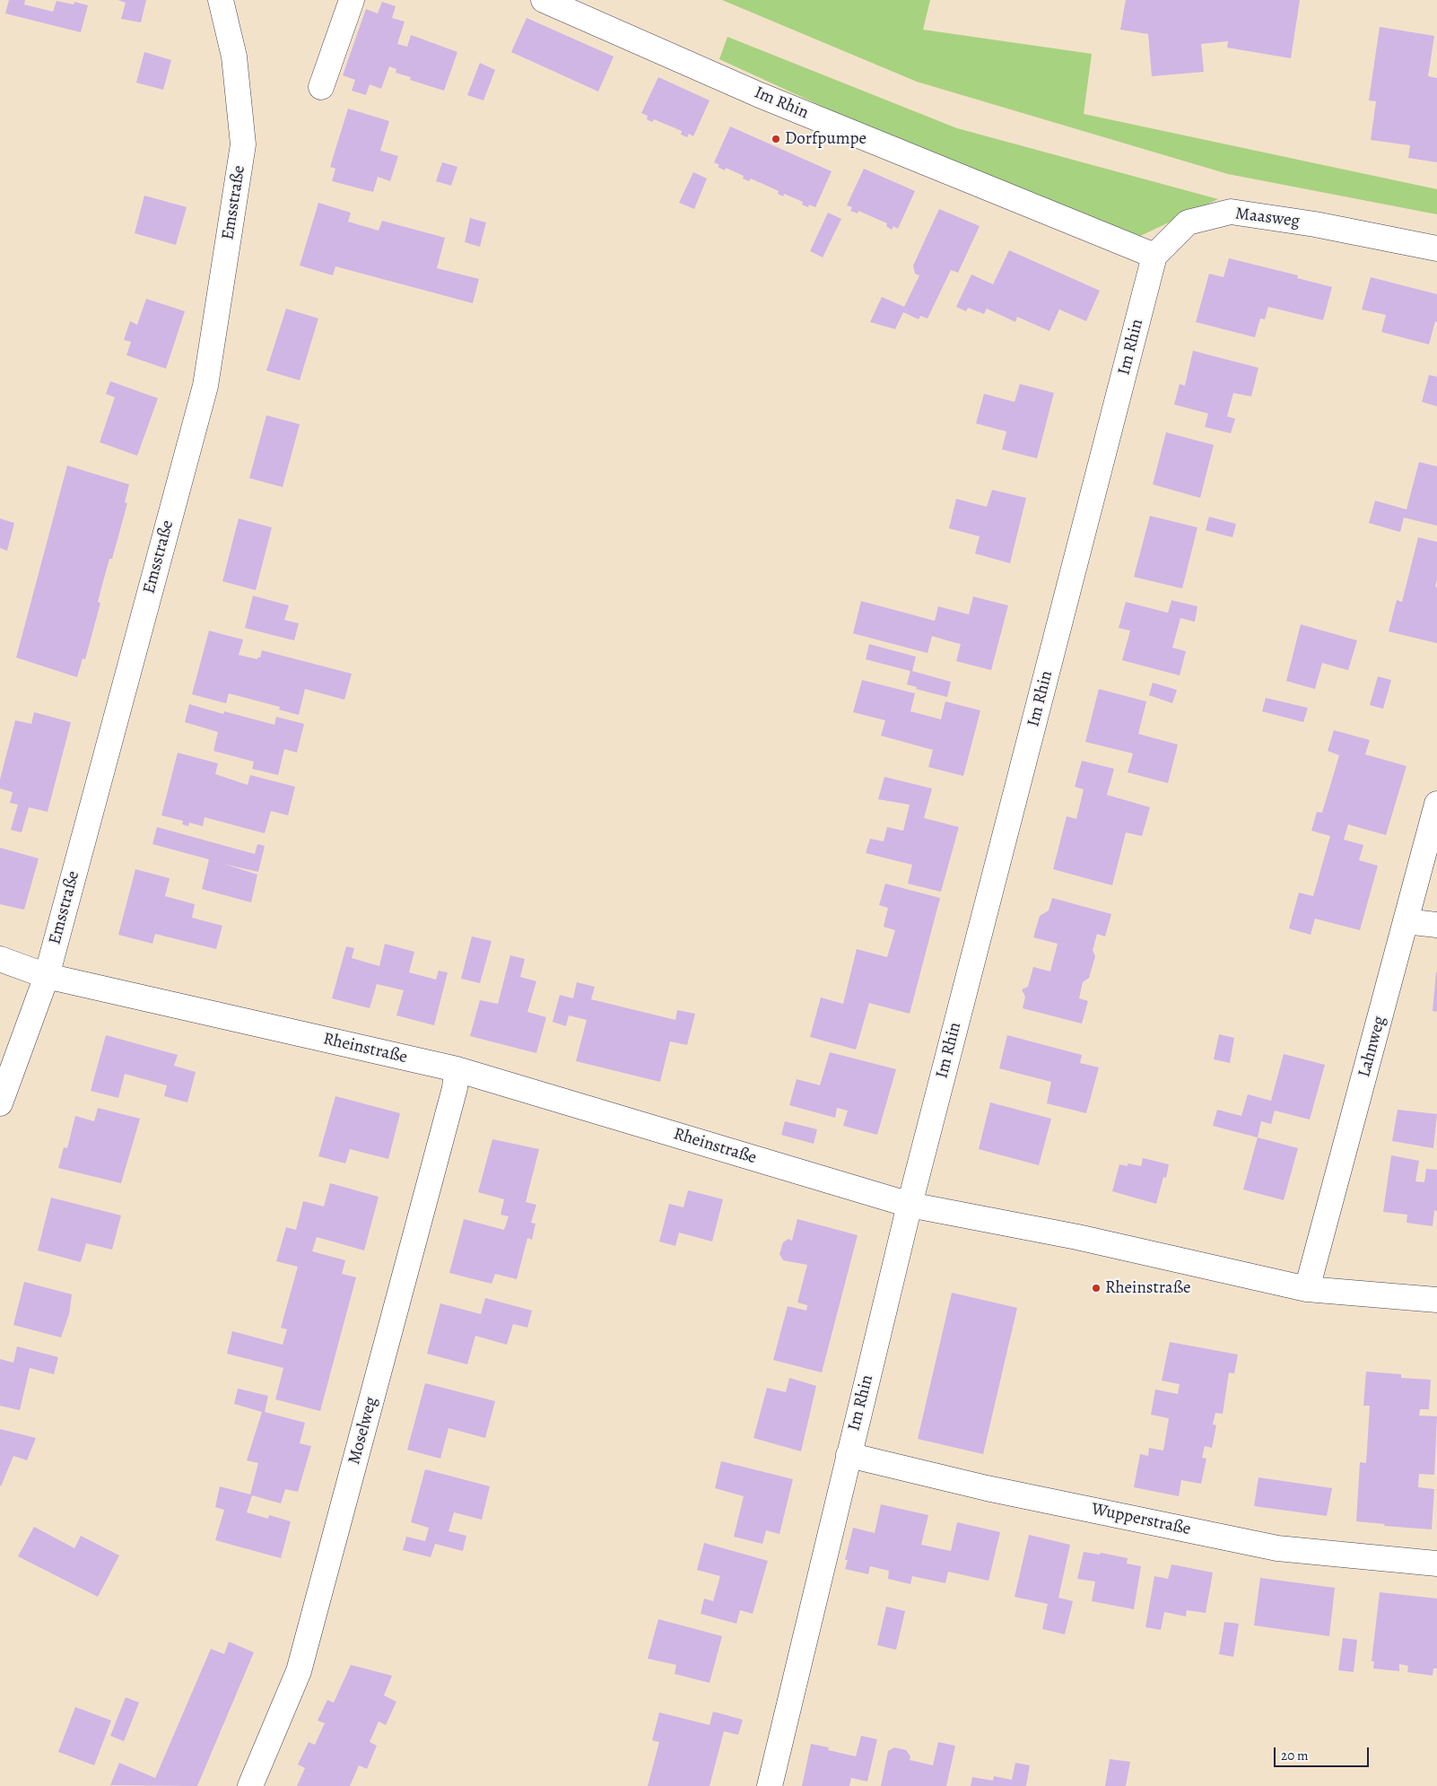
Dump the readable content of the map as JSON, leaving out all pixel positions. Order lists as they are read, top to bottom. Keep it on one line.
{"streets":{"street":["Im Rhin","Emsstraße","Maasweg","Lahnweg","Rheinstraße","Moselweg","Wupperstraße"]},"crossings":[["Im Rhin","Maasweg"],["Im Rhin","Rheinstraße"],["Im Rhin","Wupperstraße"],["Emsstraße","Rheinstraße"],["Lahnweg","Rheinstraße"],["Rheinstraße","Moselweg"]],"places":["Dorfpumpe","Rheinstraße"],"scale_bar":"20 m"}
